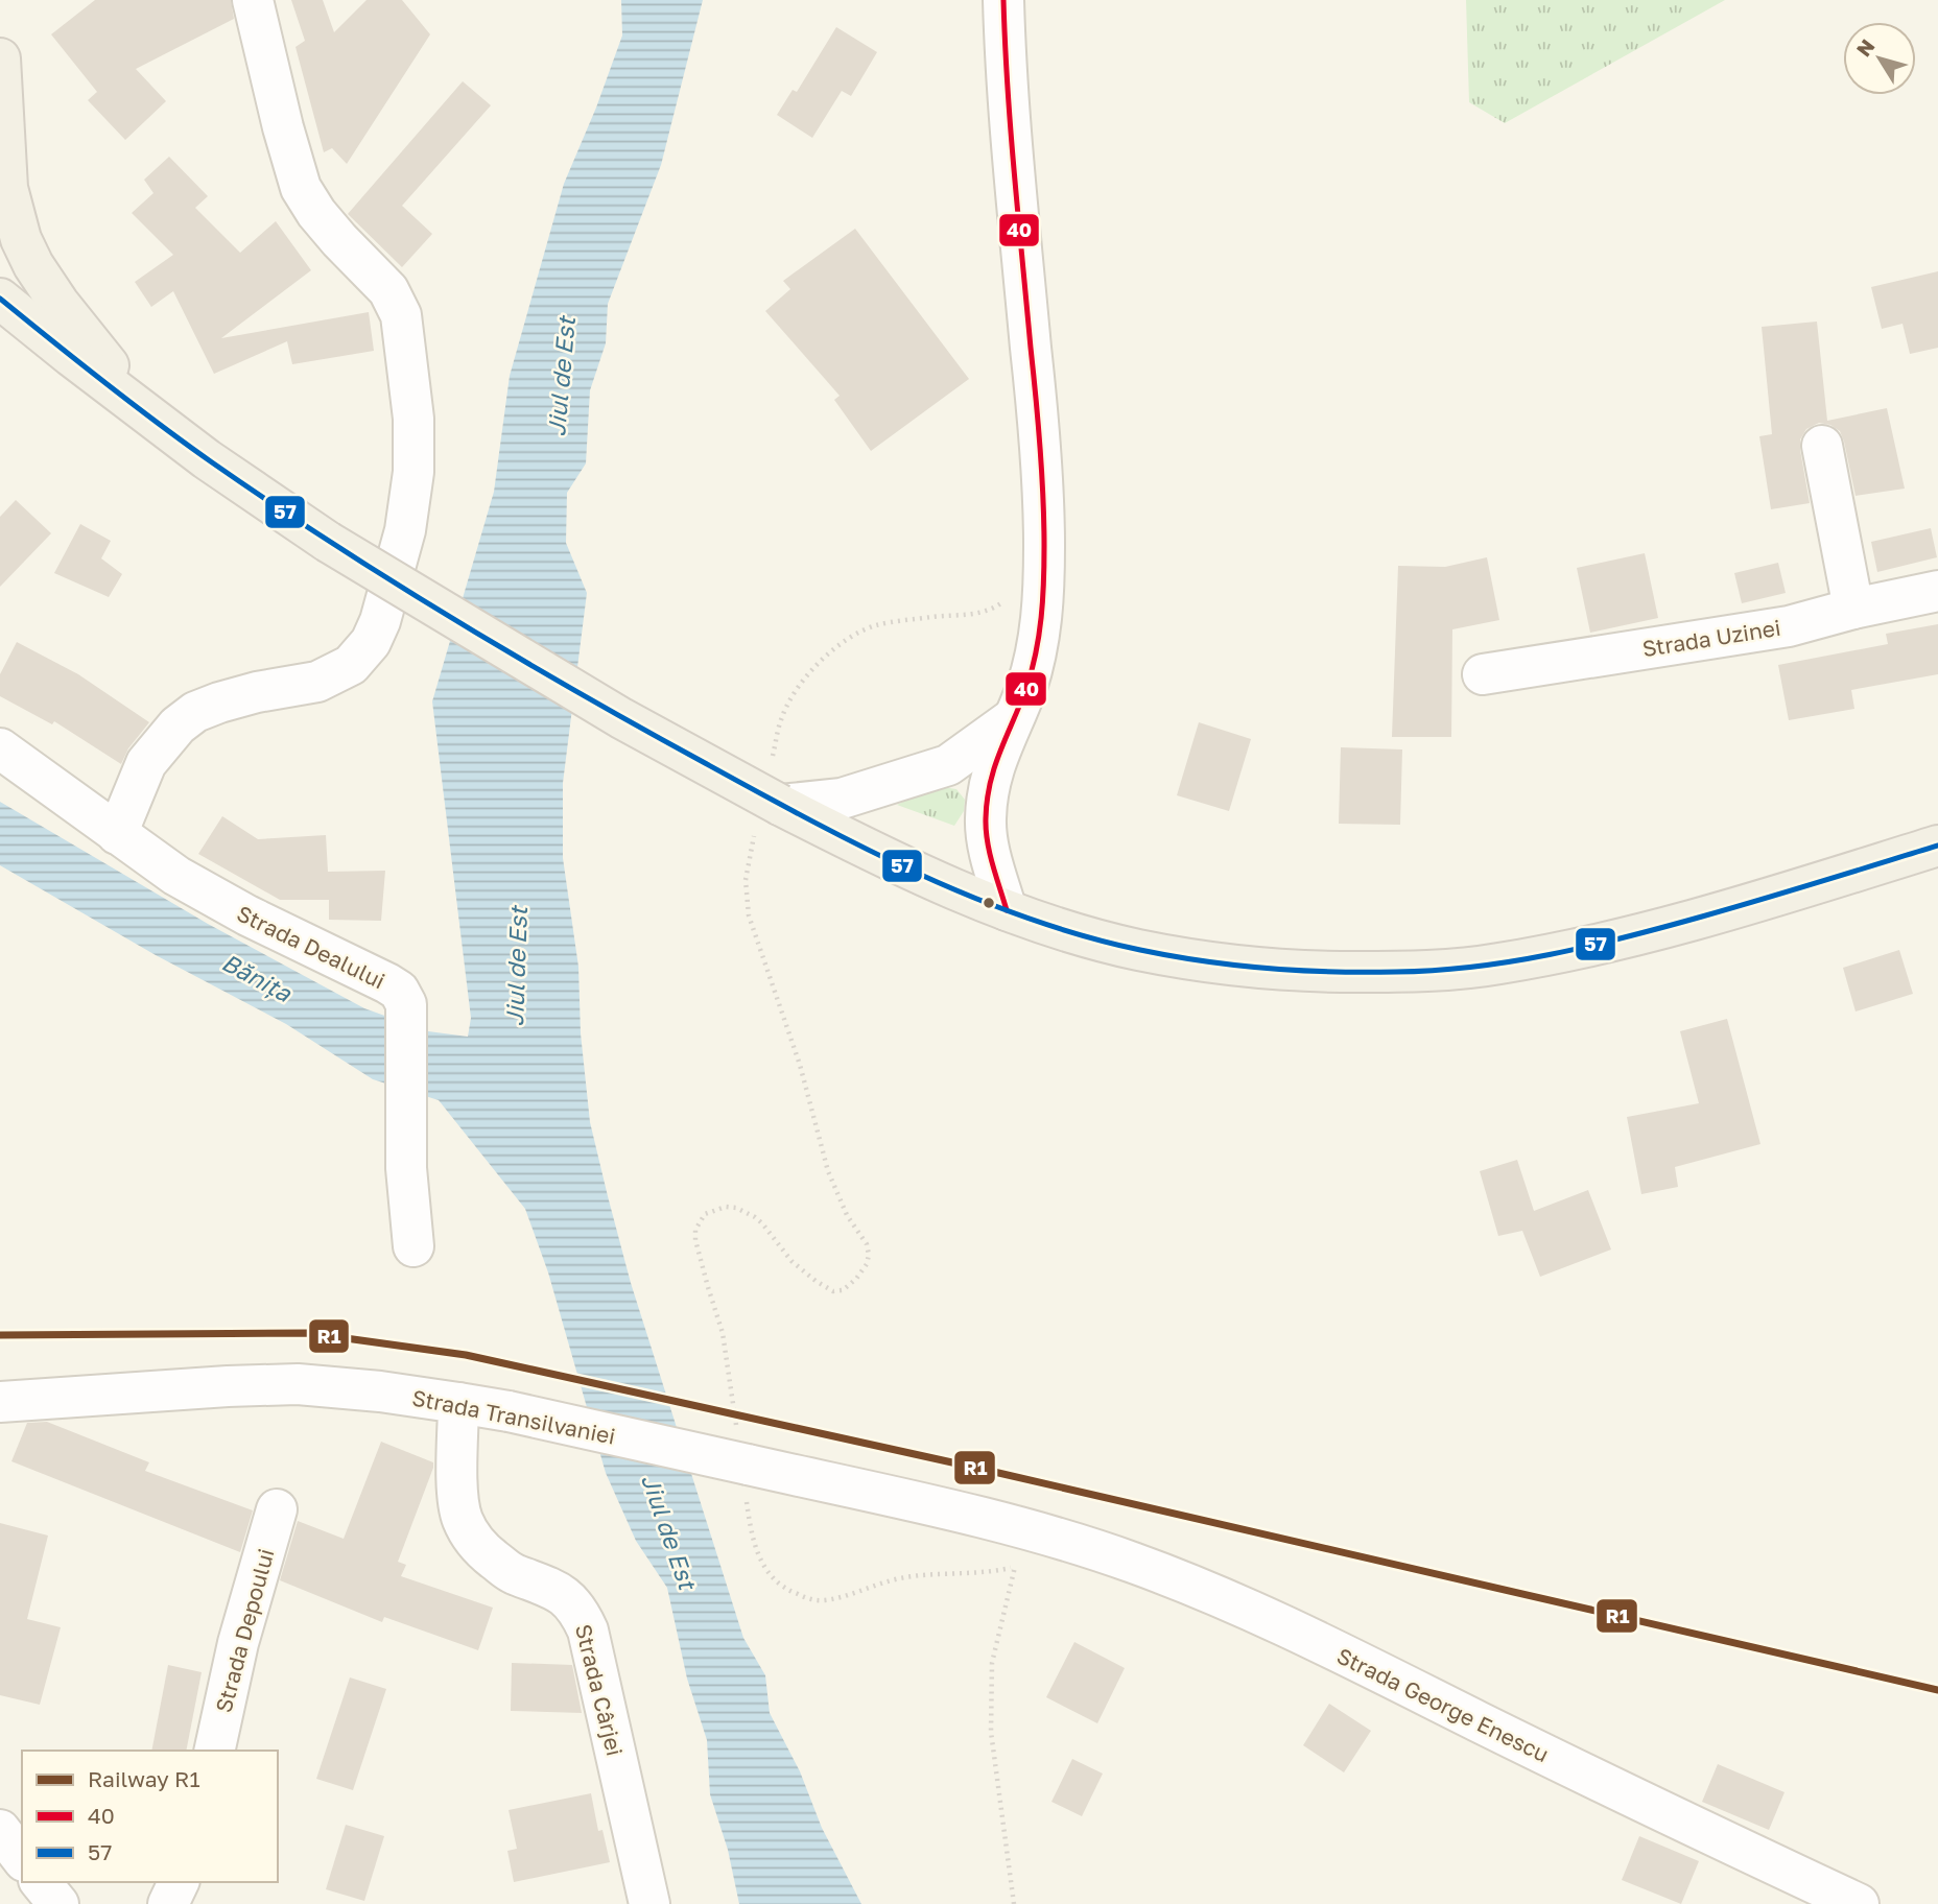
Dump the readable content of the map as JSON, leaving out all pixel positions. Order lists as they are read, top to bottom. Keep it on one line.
{"streets":{"street":["Strada Uzinei","Strada Dealului","Strada Transilvaniei","Strada Depoului","Strada Cârjei","Strada George Enescu"]},"crossings":[["Strada Transilvaniei","Strada Cârjei"],["Strada Transilvaniei","Strada George Enescu"]],"water":["Jiul de Est","Bănița"],"lines":["transit line 40","transit line 57","rail line R1"],"legend":["Railway R1","40","57"],"north":"top left"}
